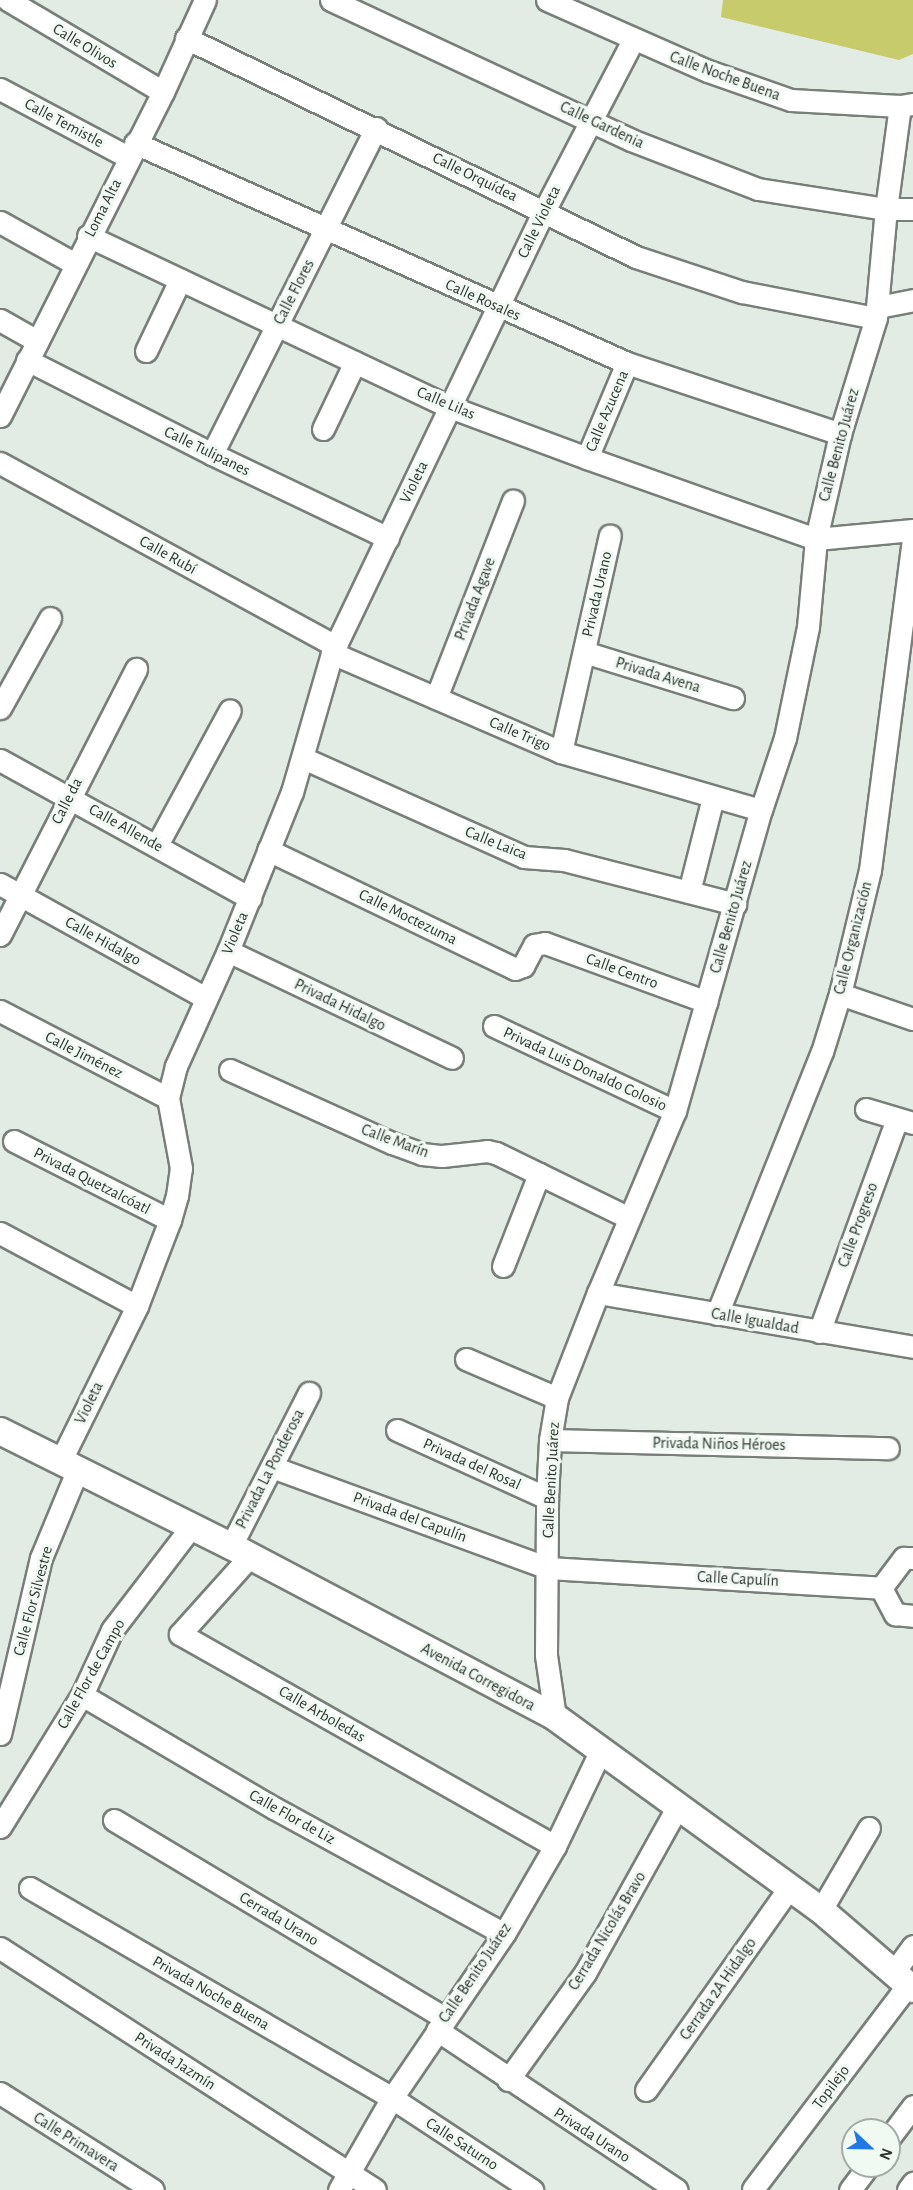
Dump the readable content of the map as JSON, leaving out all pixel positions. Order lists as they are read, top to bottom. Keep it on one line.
{"streets":{"main road":["Avenida Corregidora"],"street":["Calle Olivos","Calle Noche Buena","Calle Temistle","Calle Gardenia","Calle Orquídea","Loma Alta","Calle Violeta","Calle Flores","Calle Rosales","Calle Lilas","Calle Azucena","Calle Benito Juárez","Calle Tulipanes","Violeta","Calle Rubí","Privada Urano","Privada Agave","Privada Avena","Calle Trigo","Calle da","Calle Allende","Calle Laica","Calle Moctezuma","Calle Organización","Calle Hidalgo","Calle Centro","Privada Hidalgo","Calle Jiménez","Privada Luis Donaldo Colosio","Calle Marín","Privada Quetzalcóatl","Calle Progreso","Calle Igualdad","Privada Niños Héroes","Privada del Rosal","Privada La Ponderosa","Privada del Capulín","Calle Capulín","Calle Flor Silvestre","Calle Flor de Campo","Calle Arboledas","Calle Flor de Liz","Cerrada Urano","Cerrada Nicolás Bravo","Cerrada 2A Hidalgo","Privada Noche Buena","Privada Jazmín","Topilejo","Calle Primavera","Calle Saturno"]},"crossings":[["Calle Olivos","Loma Alta"],["Calle Noche Buena","Calle Violeta"],["Calle Noche Buena","Calle Benito Juárez"],["Calle Temistle","Loma Alta"],["Calle Temistle","Calle Rosales"],["Calle Gardenia","Calle Violeta"],["Calle Gardenia","Calle Benito Juárez"],["Calle Orquídea","Loma Alta"],["Calle Orquídea","Calle Violeta"],["Calle Orquídea","Calle Flores"],["Calle Orquídea","Calle Benito Juárez"],["Loma Alta","Calle Rosales"],["Loma Alta","Calle Lilas"],["Loma Alta","Calle Tulipanes"],["Calle Violeta","Calle Rosales"],["Calle Violeta","Calle Lilas"],["Calle Violeta","Violeta"],["Calle Flores","Calle Rosales"],["Calle Flores","Calle Lilas"],["Calle Flores","Calle Tulipanes"],["Calle Rosales","Calle Azucena"],["Calle Rosales","Calle Benito Juárez"],["Calle Lilas","Calle Azucena"],["Calle Lilas","Calle Benito Juárez"],["Calle Lilas","Violeta"],["Calle Benito Juárez","Calle Trigo"],["Calle Benito Juárez","Calle Laica"],["Calle Benito Juárez","Calle Centro"],["Calle Benito Juárez","Privada Luis Donaldo Colosio"],["Calle Benito Juárez","Calle Marín"],["Calle Benito Juárez","Calle Igualdad"],["Calle Benito Juárez","Privada Niños Héroes"],["Calle Benito Juárez","Privada del Rosal"],["Calle Benito Juárez","Privada del Capulín"],["Calle Benito Juárez","Calle Capulín"],["Calle Benito Juárez","Avenida Corregidora"],["Calle Benito Juárez","Calle Arboledas"],["Calle Benito Juárez","Calle Flor de Liz"],["Calle Benito Juárez","Cerrada Urano"],["Calle Benito Juárez","Privada Noche Buena"],["Calle Benito Juárez","Privada Jazmín"],["Calle Benito Juárez","Calle Saturno"],["Calle Tulipanes","Violeta"],["Violeta","Calle Rubí"],["Violeta","Calle Trigo"],["Violeta","Calle Allende"],["Violeta","Calle Laica"],["Violeta","Calle Moctezuma"],["Violeta","Calle Hidalgo"],["Violeta","Privada Hidalgo"],["Violeta","Calle Jiménez"],["Violeta","Privada Quetzalcóatl"],["Violeta","Calle Flor Silvestre"],["Violeta","Avenida Corregidora"],["Calle Rubí","Calle Trigo"],["Privada Urano","Privada Avena"],["Privada Urano","Calle Trigo"],["Privada Urano","Cerrada Urano"],["Privada Urano","Cerrada Nicolás Bravo"],["Privada Agave","Calle Trigo"],["Calle da","Calle Allende"],["Calle da","Calle Hidalgo"],["Calle Moctezuma","Calle Centro"],["Calle Organización","Calle Igualdad"],["Calle Progreso","Calle Igualdad"],["Privada La Ponderosa","Privada del Capulín"],["Privada La Ponderosa","Avenida Corregidora"],["Privada La Ponderosa","Calle Arboledas"],["Privada del Capulín","Calle Capulín"],["Calle Flor Silvestre","Avenida Corregidora"],["Calle Flor de Campo","Avenida Corregidora"],["Calle Flor de Campo","Calle Flor de Liz"],["Avenida Corregidora","Calle Arboledas"],["Avenida Corregidora","Cerrada Nicolás Bravo"],["Avenida Corregidora","Cerrada 2A Hidalgo"],["Avenida Corregidora","Topilejo"],["Cerrada Urano","Cerrada Nicolás Bravo"],["Privada Noche Buena","Calle Saturno"]],"north":"right"}
